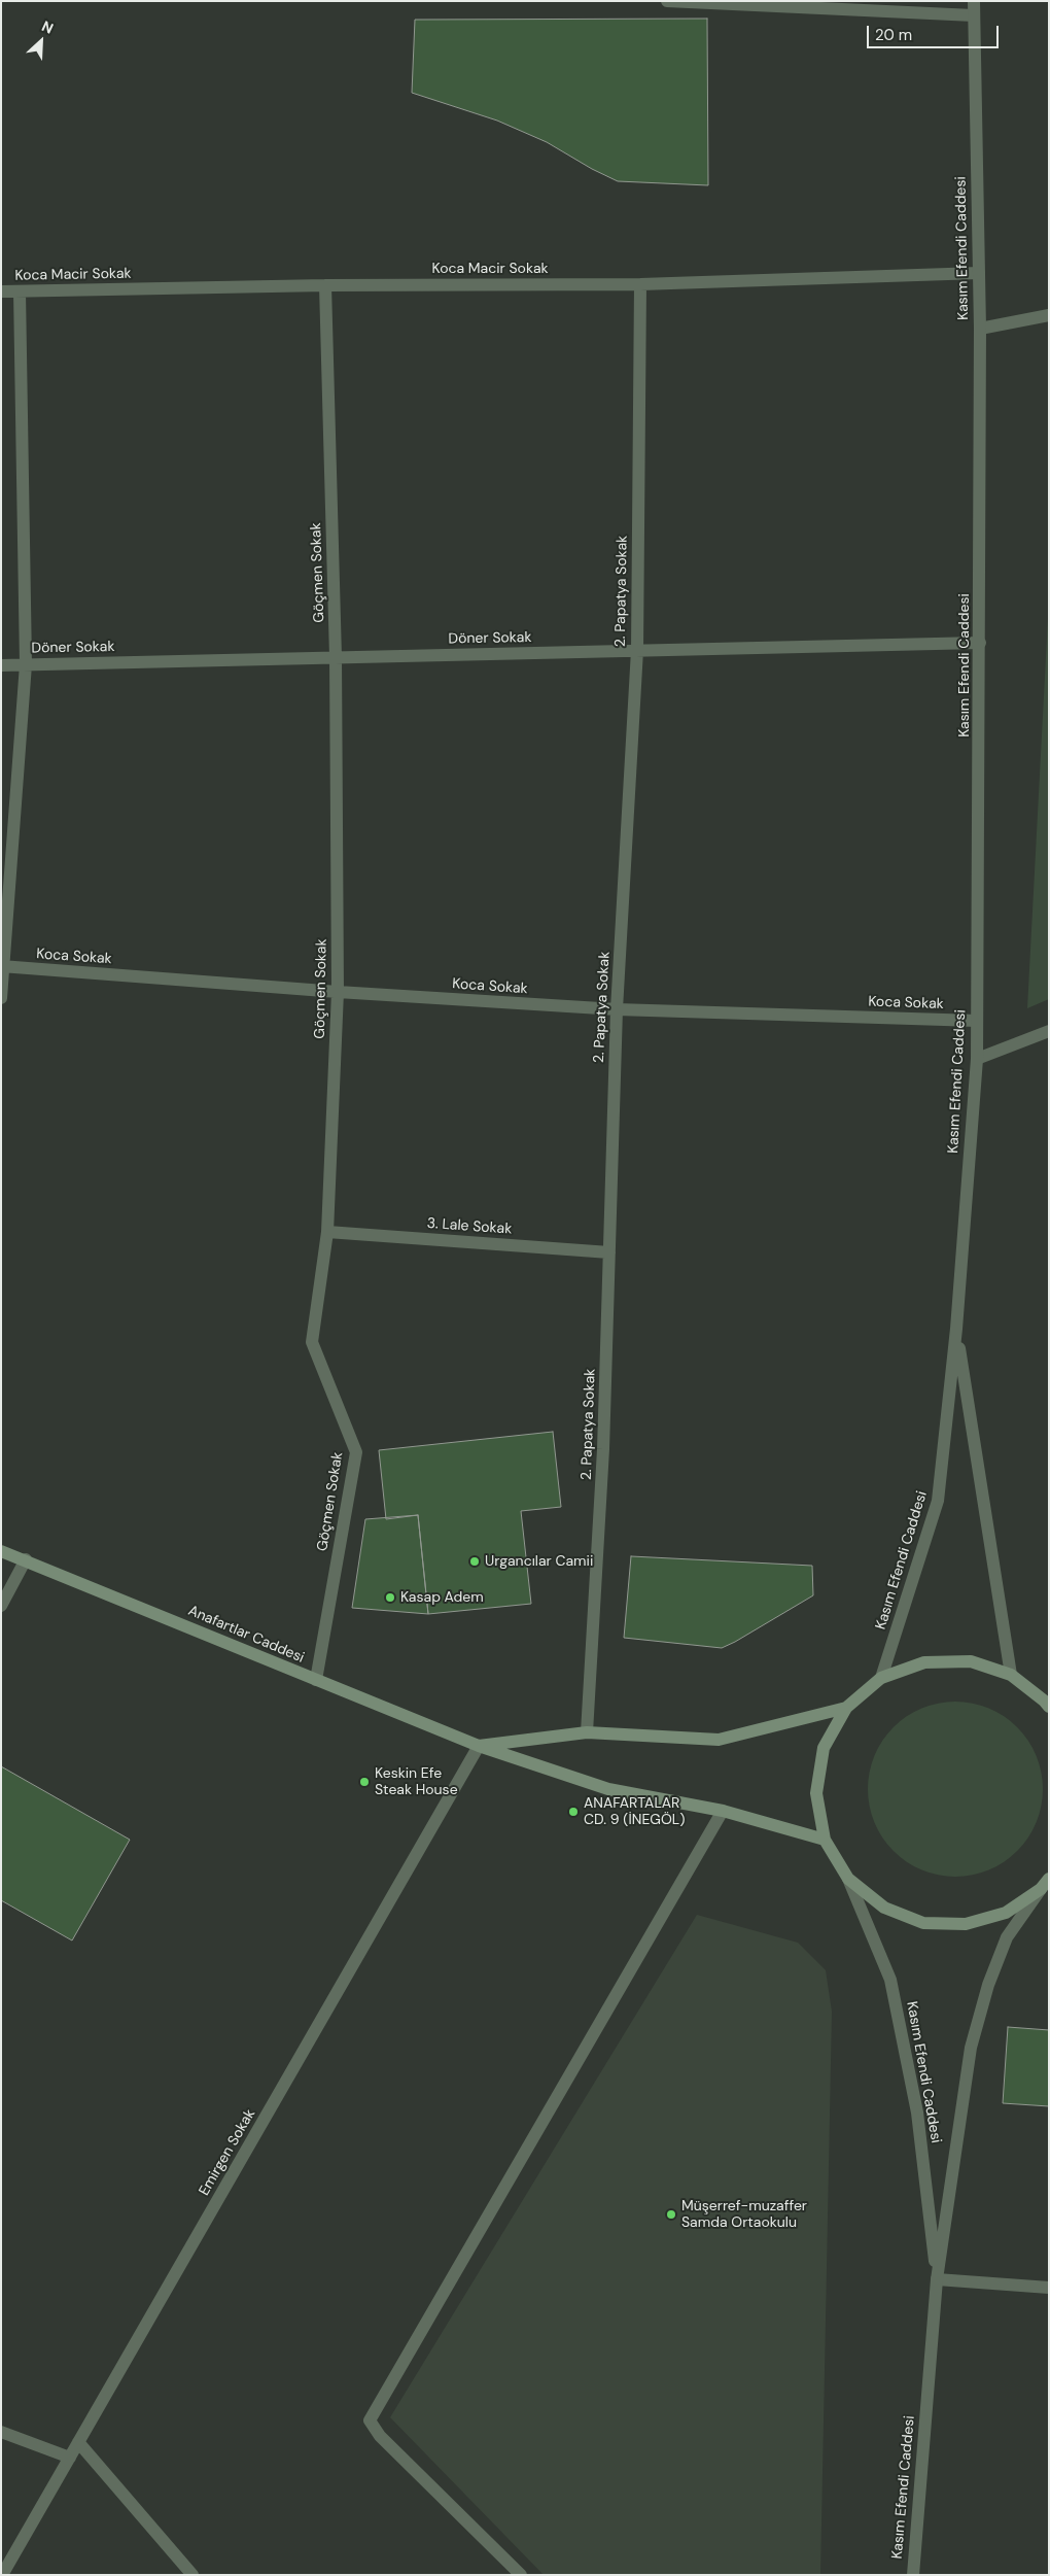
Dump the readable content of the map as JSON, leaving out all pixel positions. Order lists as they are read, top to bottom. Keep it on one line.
{"streets":{"main road":["Anafartlar Caddesi"],"street":["Kasım Efendi Caddesi","Koca Macir Sokak","Göçmen Sokak","2. Papatya Sokak","Döner Sokak","Koca Sokak","3. Lale Sokak","Emirgen Sokak"]},"crossings":[["Kasım Efendi Caddesi","Koca Macir Sokak"],["Kasım Efendi Caddesi","Döner Sokak"],["Kasım Efendi Caddesi","Koca Sokak"],["Koca Macir Sokak","Göçmen Sokak"],["Koca Macir Sokak","2. Papatya Sokak"],["Göçmen Sokak","Döner Sokak"],["Göçmen Sokak","Koca Sokak"],["Göçmen Sokak","3. Lale Sokak"],["Göçmen Sokak","Anafartlar Caddesi"],["2. Papatya Sokak","Döner Sokak"],["2. Papatya Sokak","Koca Sokak"],["2. Papatya Sokak","3. Lale Sokak"],["Anafartlar Caddesi","Emirgen Sokak"]],"places":["Urgancılar Camii","Kasap Adem","Keskin Efe Steak House","ANAFARTALAR CD. 9 (İNEGÖL)","Müşerref-muzaffer Samda Ortaokulu"],"scale_bar":"20 m","north":"top right"}
